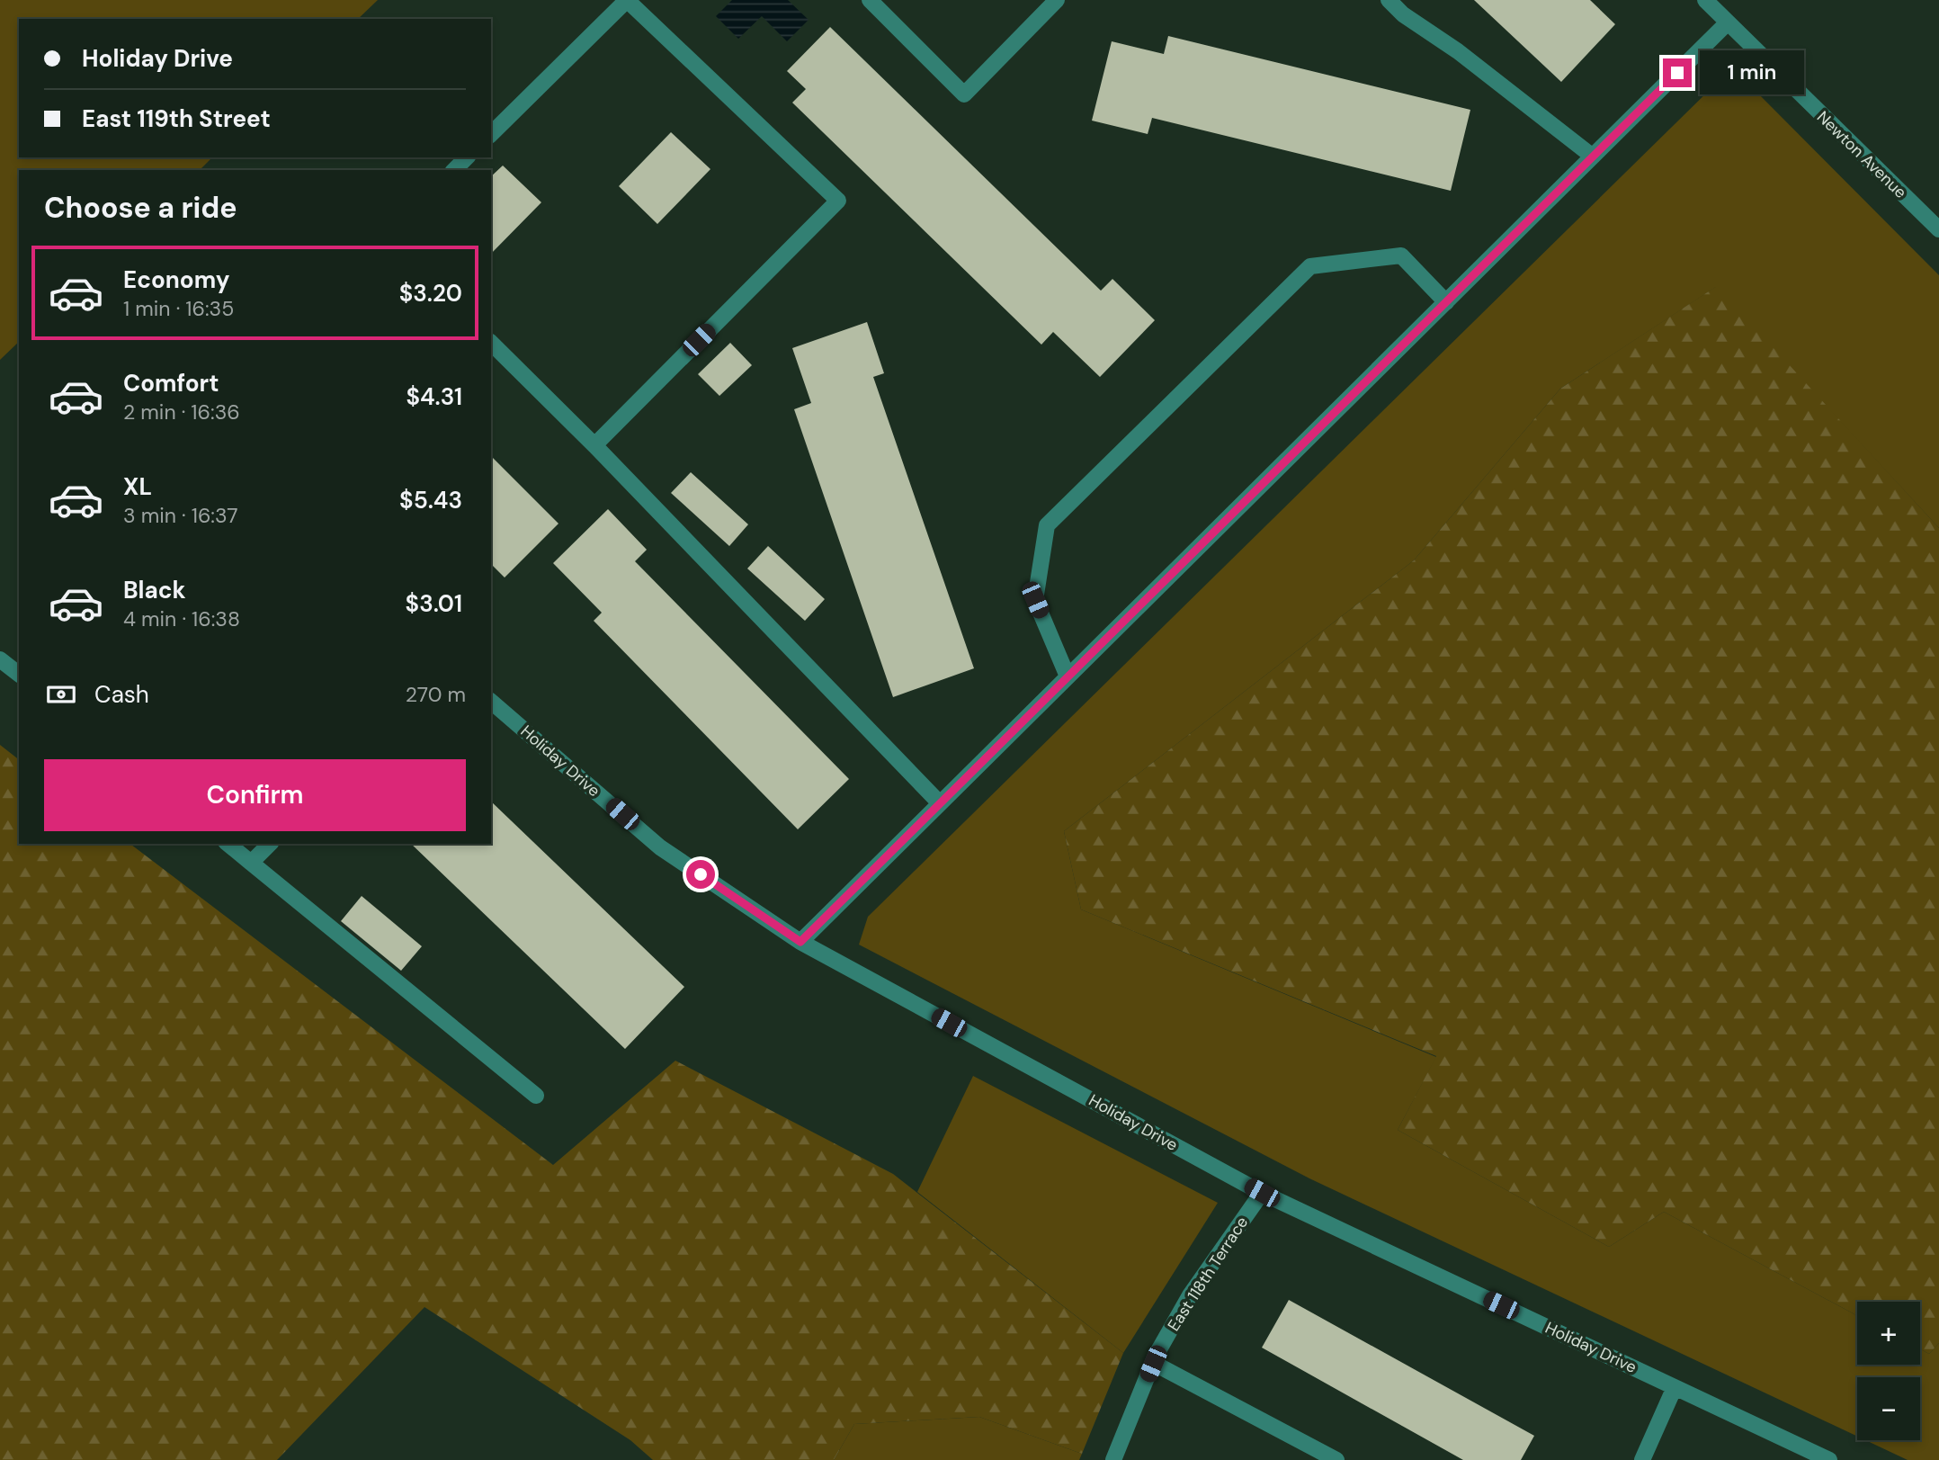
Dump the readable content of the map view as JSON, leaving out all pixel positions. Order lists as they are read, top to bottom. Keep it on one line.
{"streets":{"street":["Newton Avenue","Holiday Drive","East 118th Terrace"]},"crossings":[["Holiday Drive","East 118th Terrace"]],"page":{"banner":["Holiday Drive","East 119th Street"],"bubble":"1 min","heading":"Choose a ride","list":[{"name":"Economy","note":"1 min · 16:35","value":"$3.20"},{"name":"Comfort","note":"2 min · 16:36","value":"$4.31"},{"name":"XL","note":"3 min · 16:37","value":"$5.43"},{"name":"Black","note":"4 min · 16:38","value":"$3.01"}],"pay":["Cash","270 m"],"buttons":"Confirm","map_buttons":["+","−"]}}
